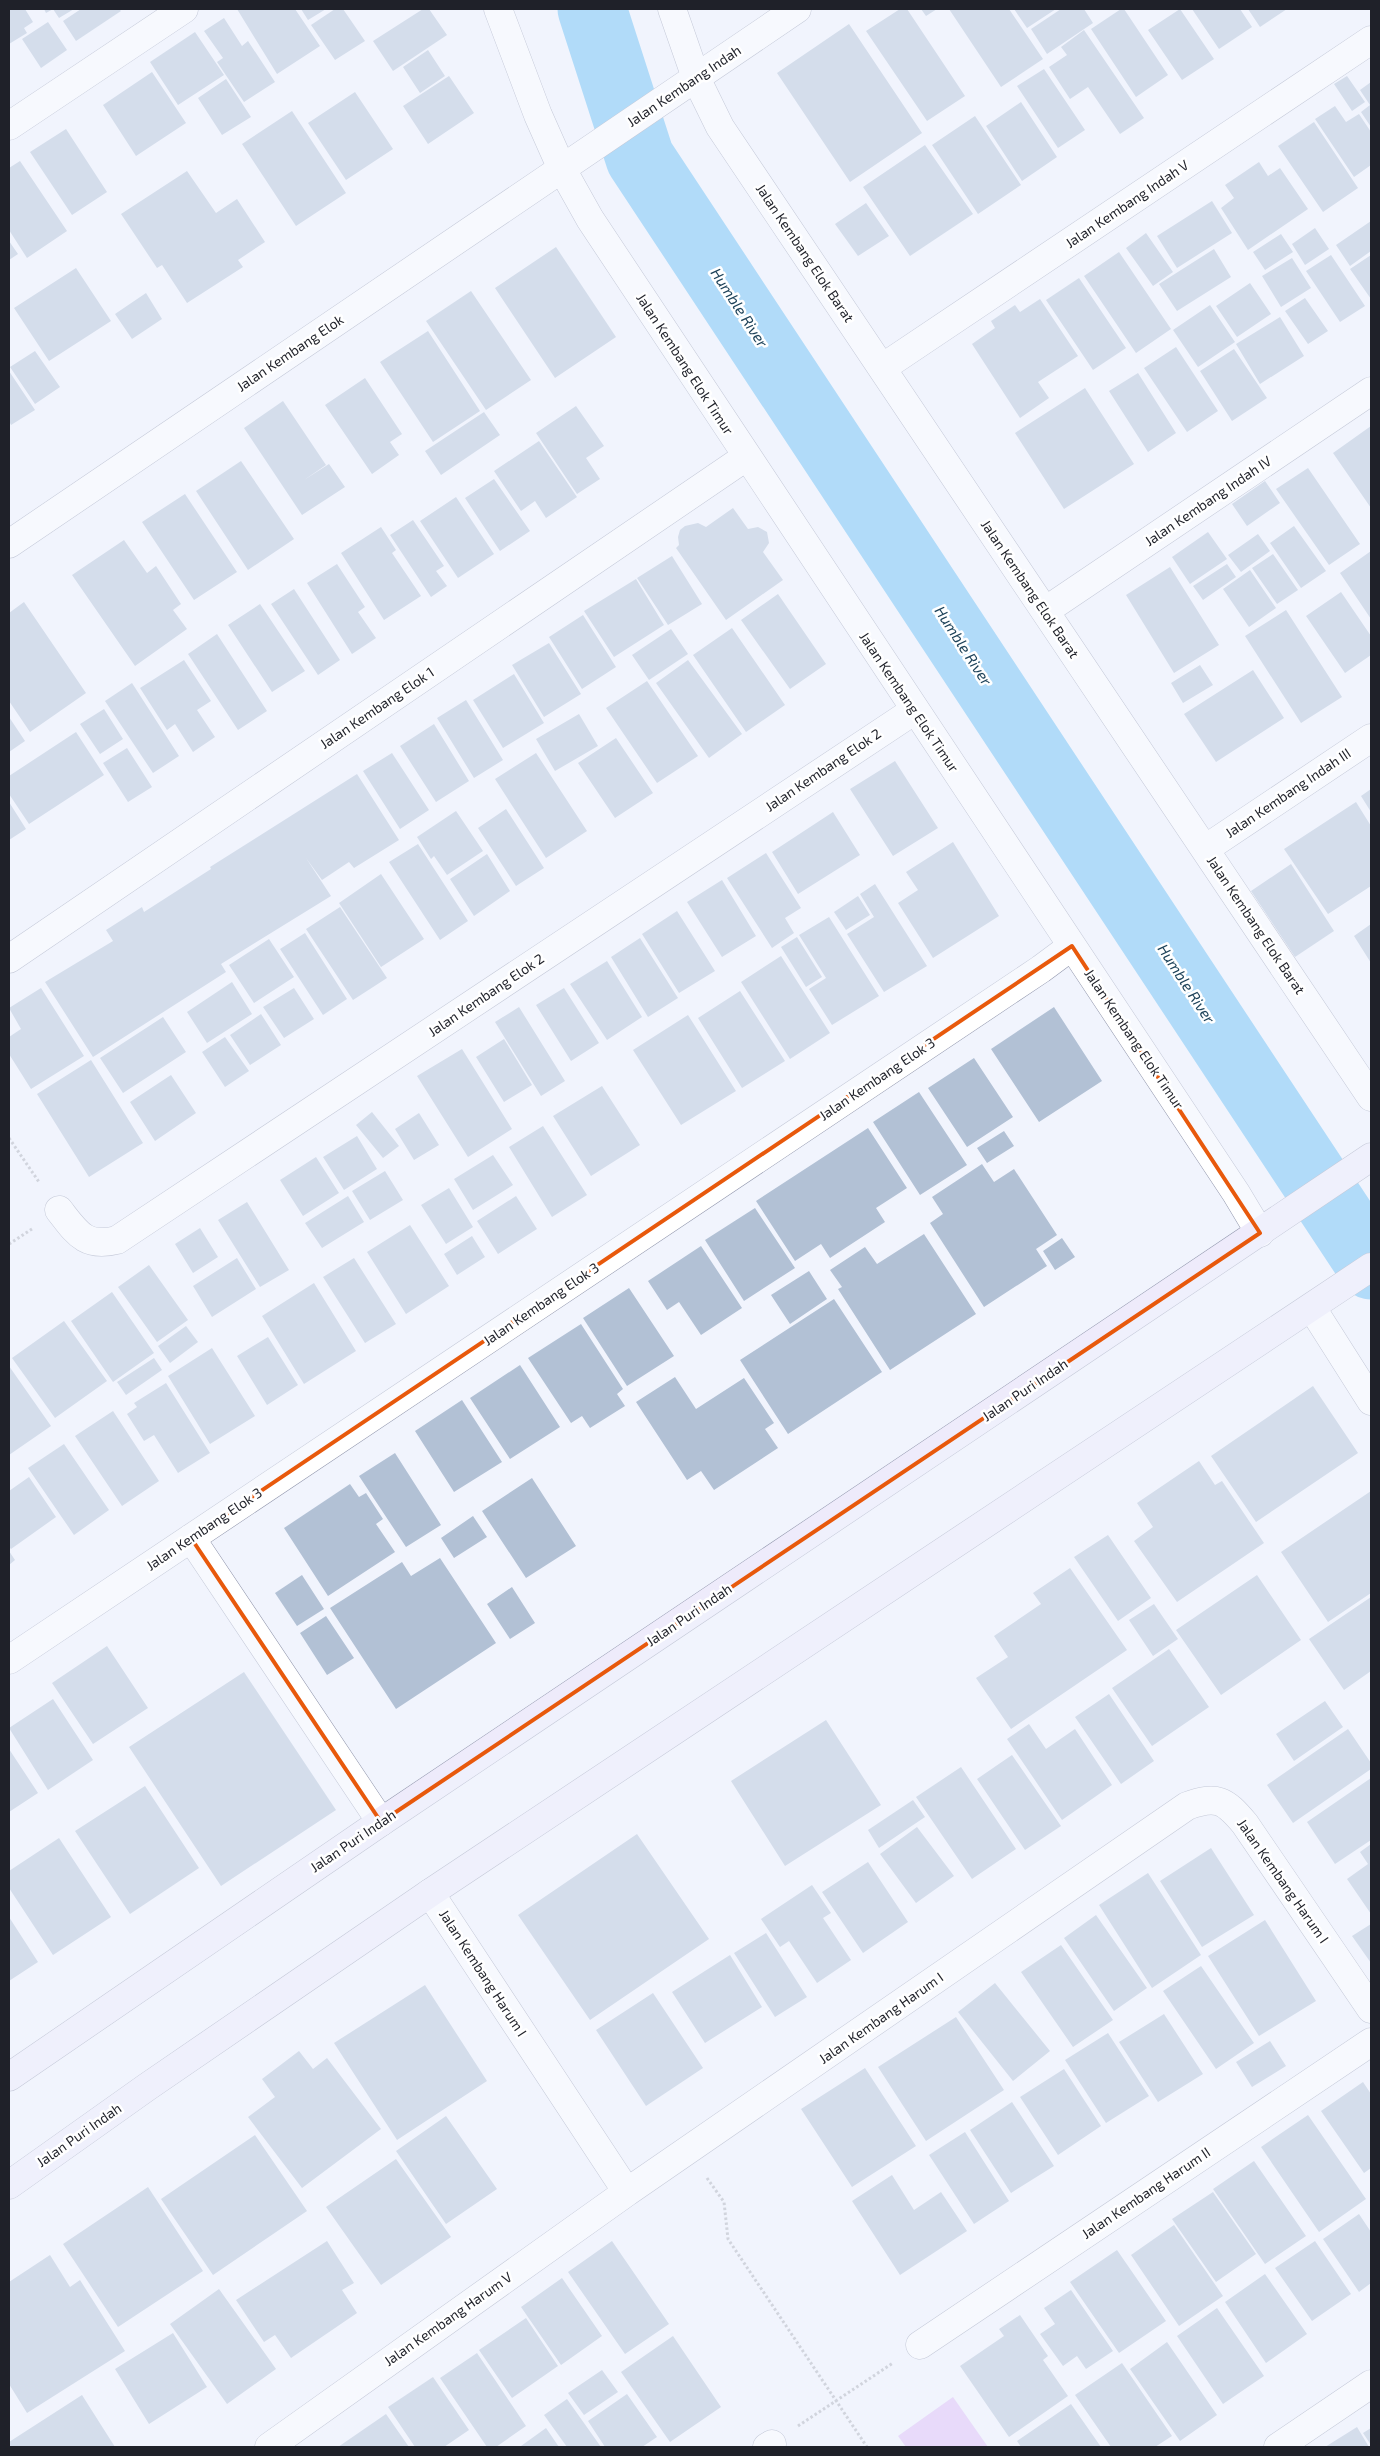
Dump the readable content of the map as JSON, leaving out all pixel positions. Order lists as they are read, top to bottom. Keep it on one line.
{"streets":{"main road":["Jalan Puri Indah"],"street":["Jalan Kembang Indah","Jalan Kembang Indah V","Jalan Kembang Elok Barat","Jalan Kembang Elok","Jalan Kembang Elok Timur","Jalan Kembang Indah IV","Jalan Kembang Elok 1","Jalan Kembang Elok 2","Jalan Kembang Indah III","Jalan Kembang Elok 3","Jalan Kembang Harum I","Jalan Kembang Harum II","Jalan Kembang Harum V"]},"crossings":[["Jalan Kembang Indah","Jalan Kembang Elok Barat"],["Jalan Kembang Indah","Jalan Kembang Elok"],["Jalan Kembang Indah","Jalan Kembang Elok Timur"],["Jalan Kembang Indah V","Jalan Kembang Elok Barat"],["Jalan Kembang Elok Barat","Jalan Kembang Indah IV"],["Jalan Kembang Elok Barat","Jalan Kembang Indah III"],["Jalan Kembang Elok","Jalan Kembang Elok Timur"],["Jalan Kembang Elok Timur","Jalan Kembang Elok 1"],["Jalan Kembang Elok Timur","Jalan Kembang Elok 2"],["Jalan Kembang Elok Timur","Jalan Kembang Elok 3"],["Jalan Kembang Elok Timur","Jalan Puri Indah"],["Jalan Puri Indah","Jalan Kembang Harum I"],["Jalan Kembang Harum I","Jalan Kembang Harum V"]],"water":["Humble River"]}
